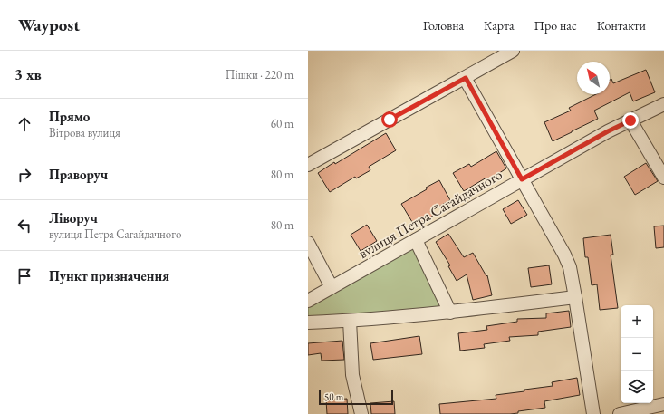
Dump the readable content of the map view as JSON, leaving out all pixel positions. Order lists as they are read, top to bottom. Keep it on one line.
{"streets":{"street":["вулиця Петра Сагайдачного"]},"scale_bar":"50 m","north":"top left","page":{"header":"Waypost","nav":["Головна","Карта","Про нас","Контакти"],"heading":["3 хв","Пішки · 220 m"],"list":[["Прямо","Вітрова вулиця","60 m"],["Праворуч","80 m"],["Ліворуч","вулиця Петра Сагайдачного","80 m"],"Пункт призначення"],"map_buttons":["+","−"],"scale":"50 m"}}
